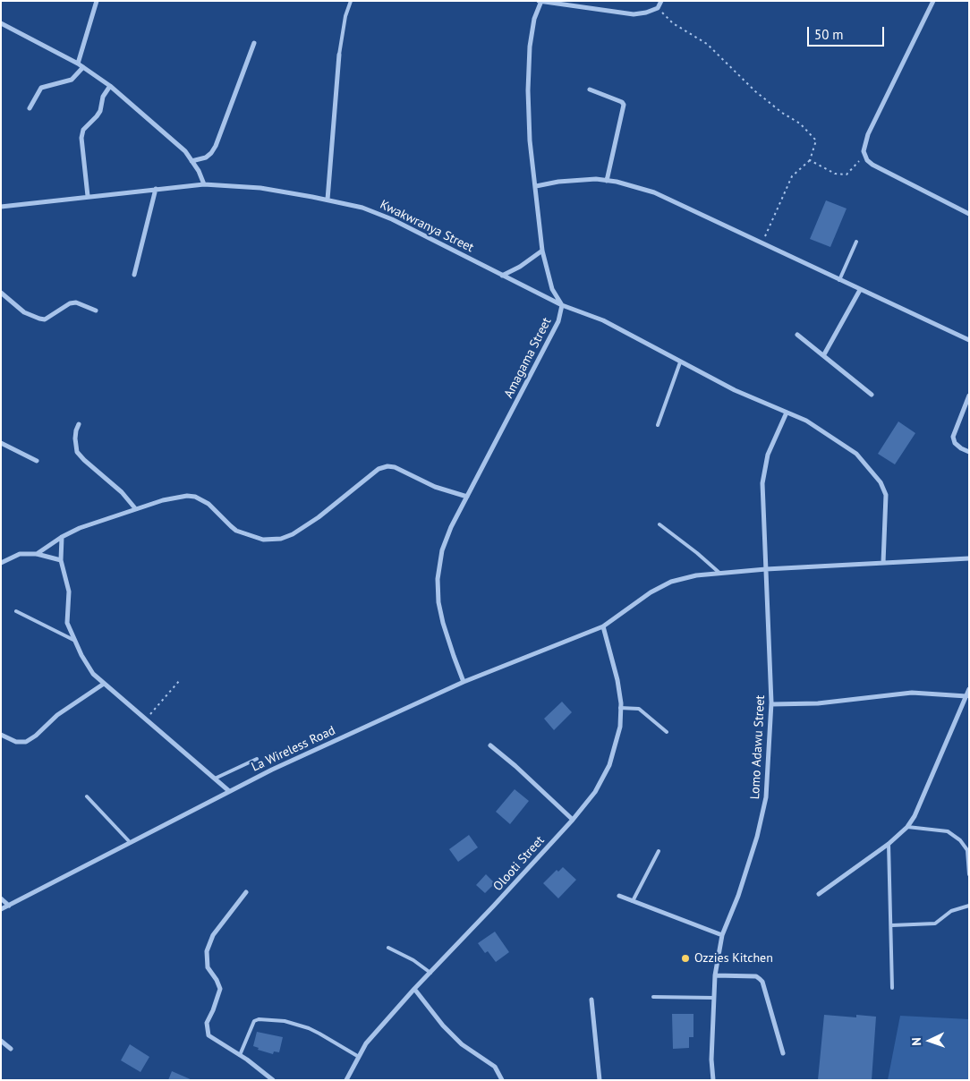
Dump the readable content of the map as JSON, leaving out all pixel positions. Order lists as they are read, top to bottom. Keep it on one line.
{"streets":{"street":["Kwakwranya Street","Amagama Street","Lomo Adawu Street","La Wireless Road","Olooti Street"]},"crossings":[["Kwakwranya Street","Amagama Street"],["Kwakwranya Street","Lomo Adawu Street"],["Kwakwranya Street","La Wireless Road"],["Amagama Street","La Wireless Road"],["Lomo Adawu Street","La Wireless Road"],["La Wireless Road","Olooti Street"]],"places":["Ozzies Kitchen"],"scale_bar":"50 m","north":"left"}
